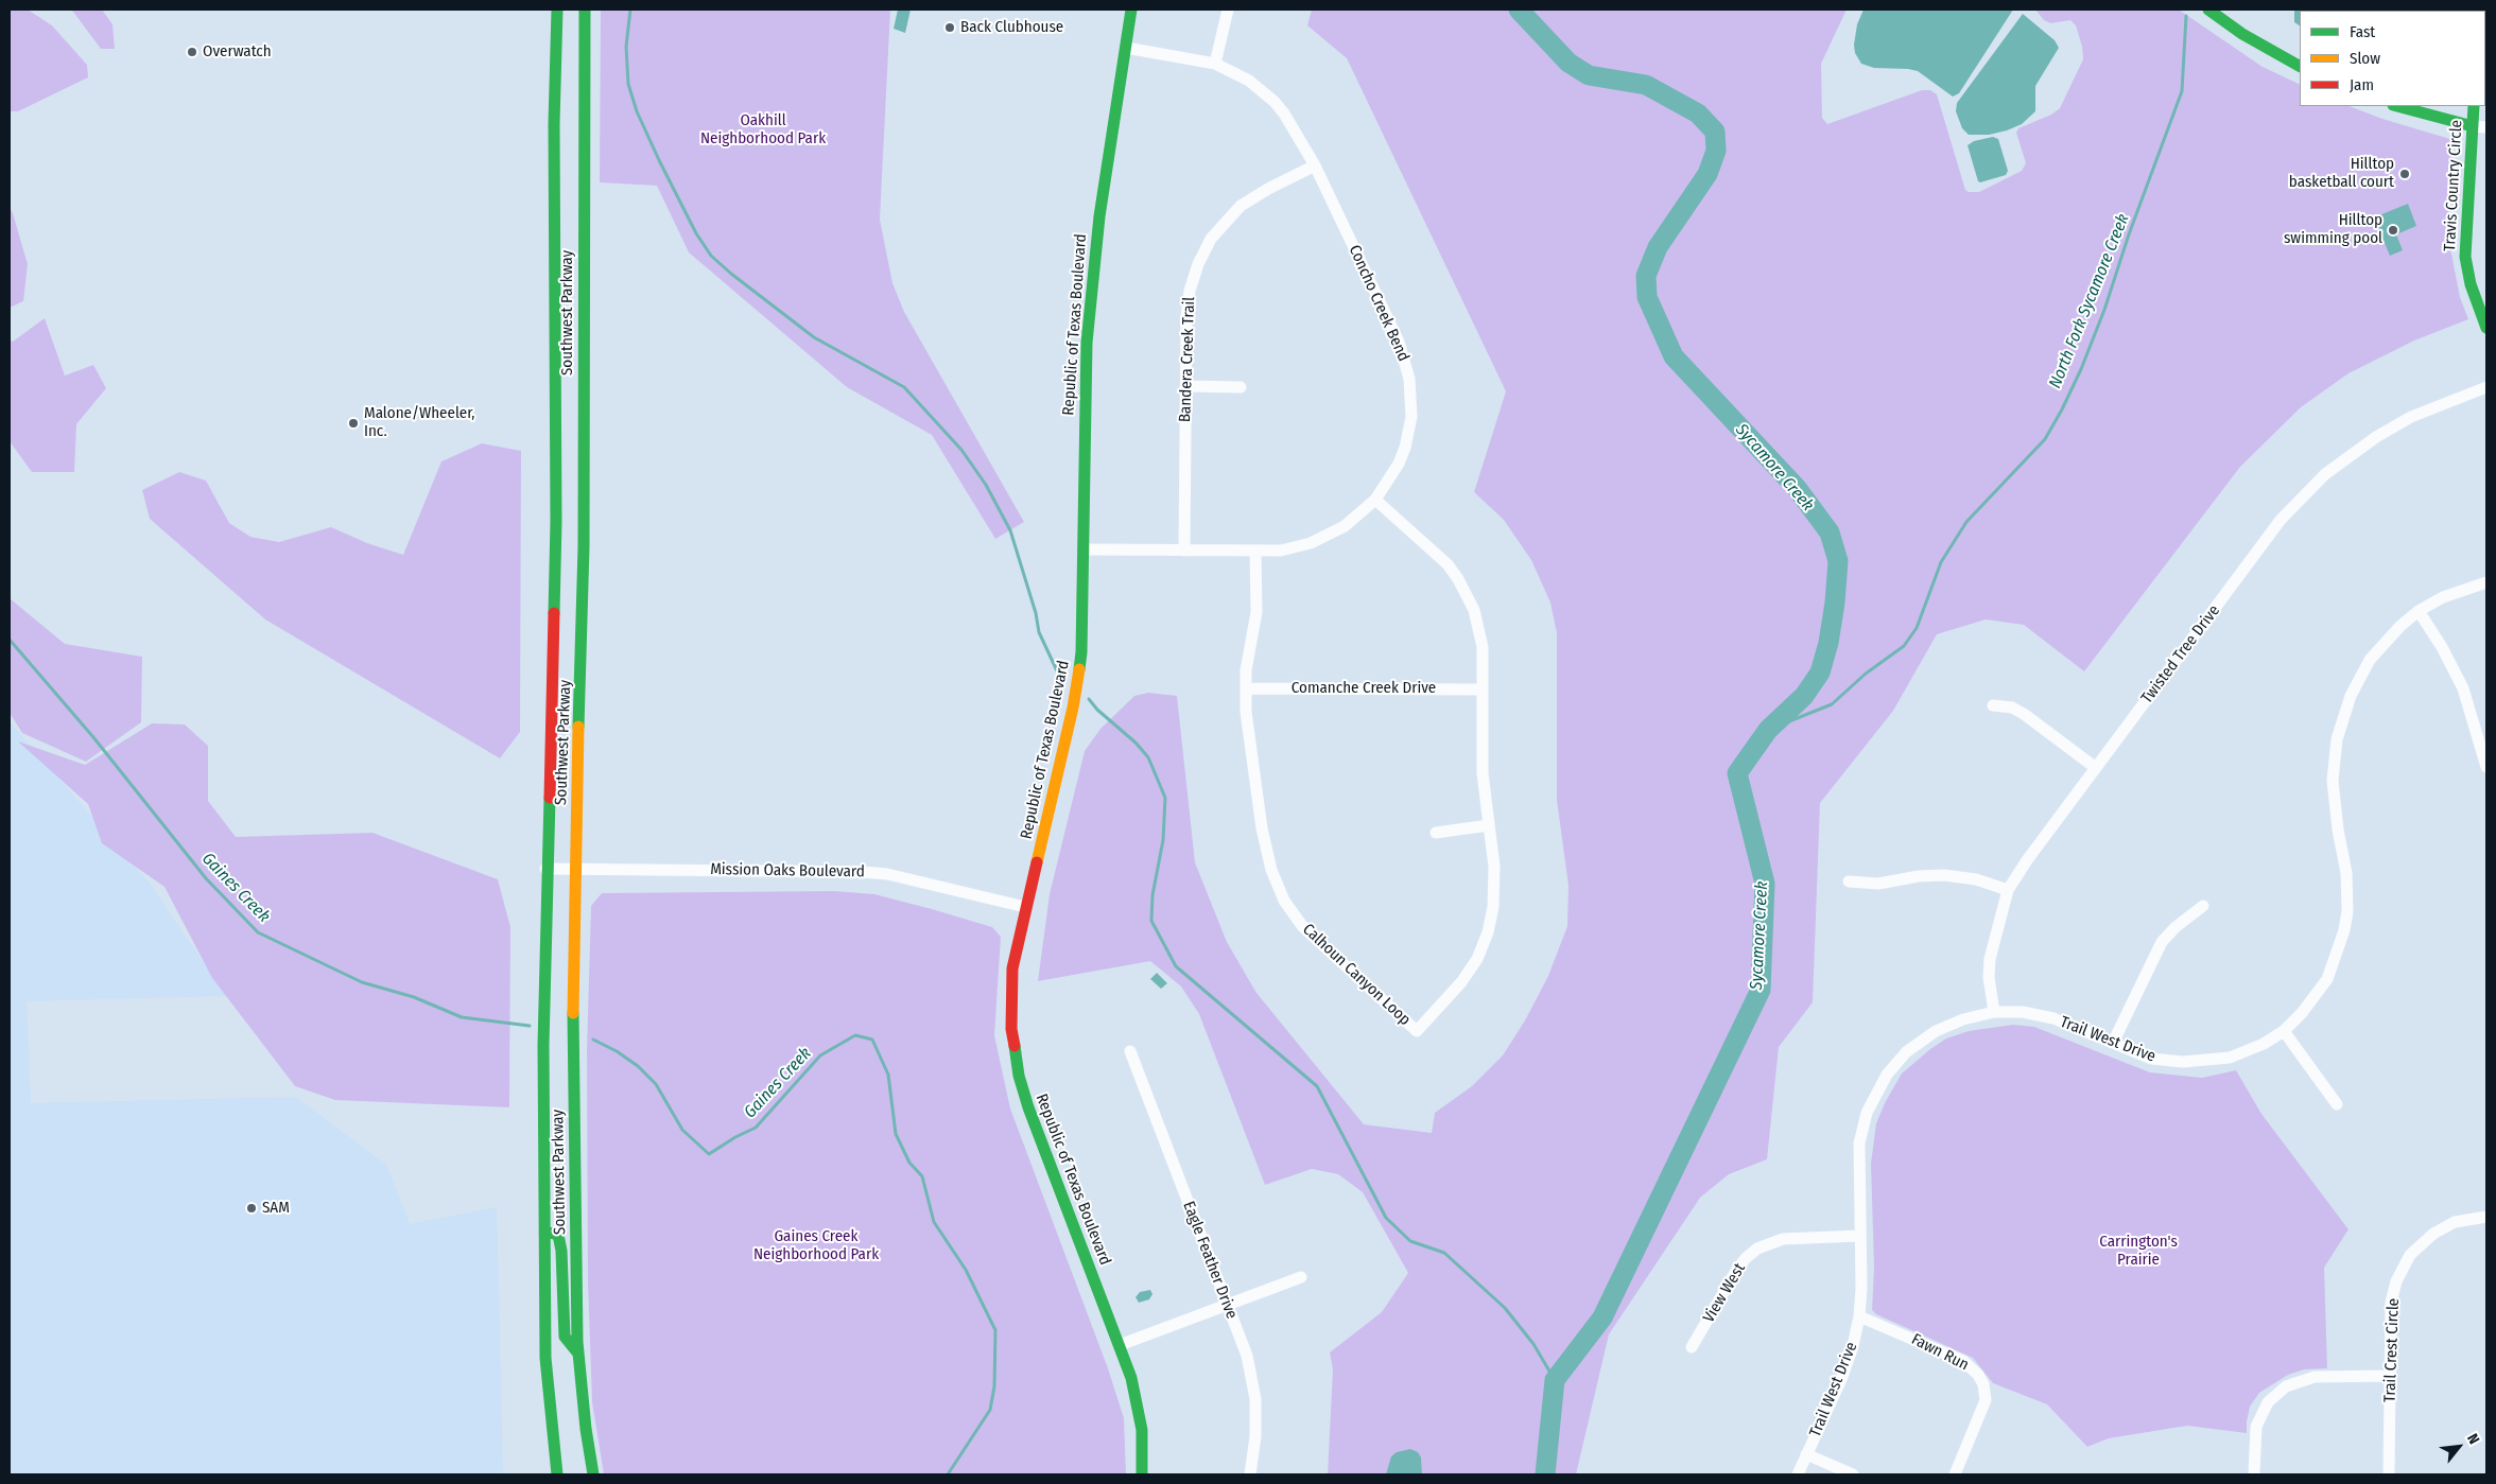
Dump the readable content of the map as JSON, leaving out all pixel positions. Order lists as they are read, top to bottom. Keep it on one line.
{"streets":{"main road":["Travis Country Circle","Southwest Parkway","Republic of Texas Boulevard"],"street":["Concho Creek Bend","Bandera Creek Trail","Twisted Tree Drive","Comanche Creek Drive","Mission Oaks Boulevard","Calhoun Canyon Loop","Trail West Drive","Eagle Feather Drive","View West","Trail Crest Circle","Fawn Run"]},"crossings":[["Concho Creek Bend","Republic of Texas Boulevard"],["Concho Creek Bend","Bandera Creek Trail"],["Concho Creek Bend","Calhoun Canyon Loop"],["Southwest Parkway","Mission Oaks Boulevard"],["Republic of Texas Boulevard","Mission Oaks Boulevard"],["Twisted Tree Drive","Trail West Drive"],["Comanche Creek Drive","Calhoun Canyon Loop"],["Trail West Drive","View West"],["Trail West Drive","Fawn Run"]],"water":["North Fork Sycamore Creek","Sycamore Creek","Gaines Creek"],"parks":["Oakhill Neighborhood Park","Gaines Creek Neighborhood Park","Carrington's Prairie"],"places":["Back Clubhouse","Overwatch","Hilltop basketball court","Hilltop swimming pool","Malone/Wheeler, Inc.","SAM"],"legend":["Fast","Slow","Jam"],"north":"top right"}
